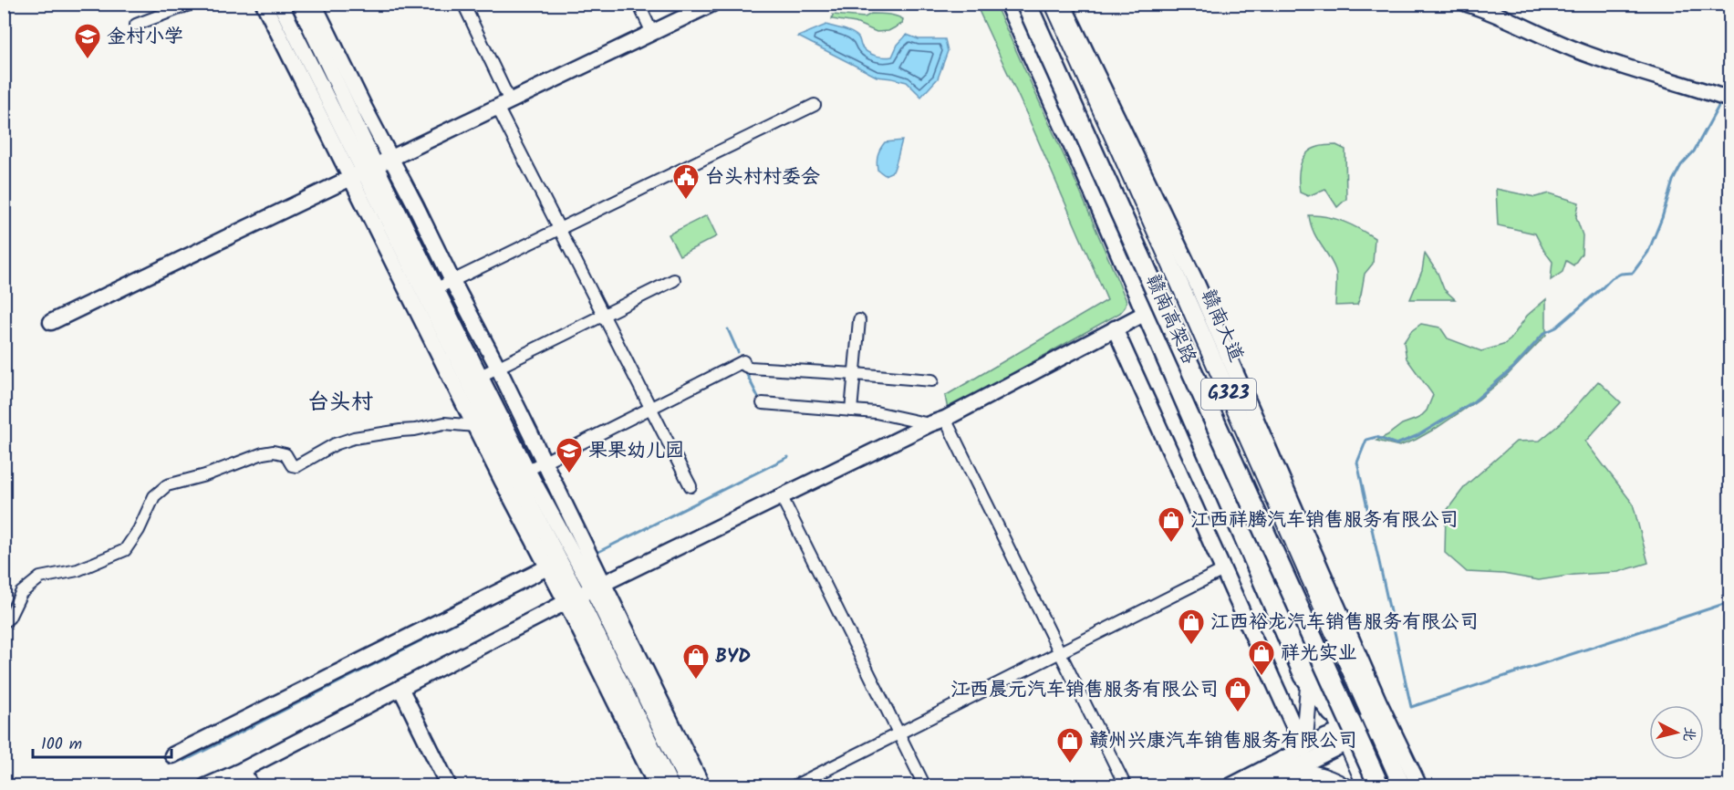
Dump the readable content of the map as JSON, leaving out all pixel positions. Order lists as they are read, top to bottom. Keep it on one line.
{"streets":{"highway":["赣南高架路"],"main road":["赣南大道","G323"]},"districts":["台头村"],"places":{"school or university":["金村小学","果果幼儿园"],"public building":["台头村村委会"],"shop":["江西祥腾汽车销售服务有限公司","江西裕龙汽车销售服务有限公司","祥光实业","BYD","江西晨元汽车销售服务有限公司","赣州兴康汽车销售服务有限公司"]},"scale_bar":"100 m","north":"right"}
